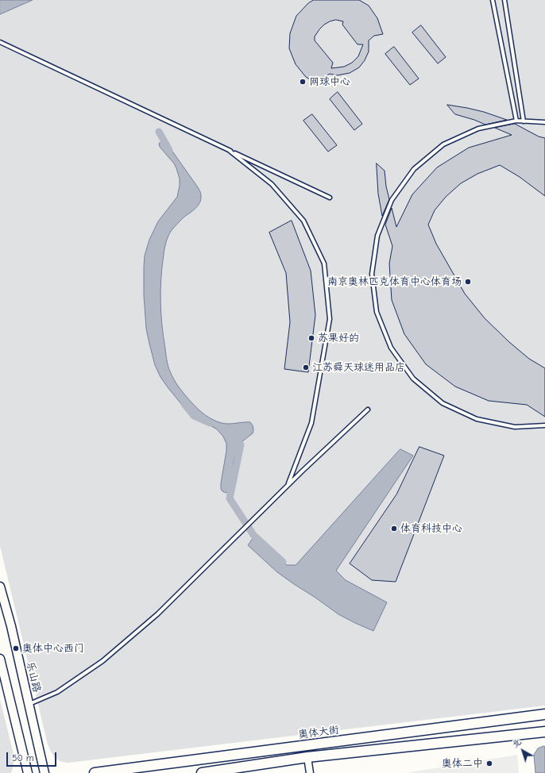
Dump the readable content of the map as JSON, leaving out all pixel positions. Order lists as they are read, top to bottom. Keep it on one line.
{"streets":{"main road":["奥体大街"],"street":["乐山路"]},"places":["网球中心","南京奥林匹克体育中心体育场","苏果好的","江苏舜天球迷用品店","体育科技中心","奥体中心西门","奥体二中"],"scale_bar":"50 m","north":"top left"}
